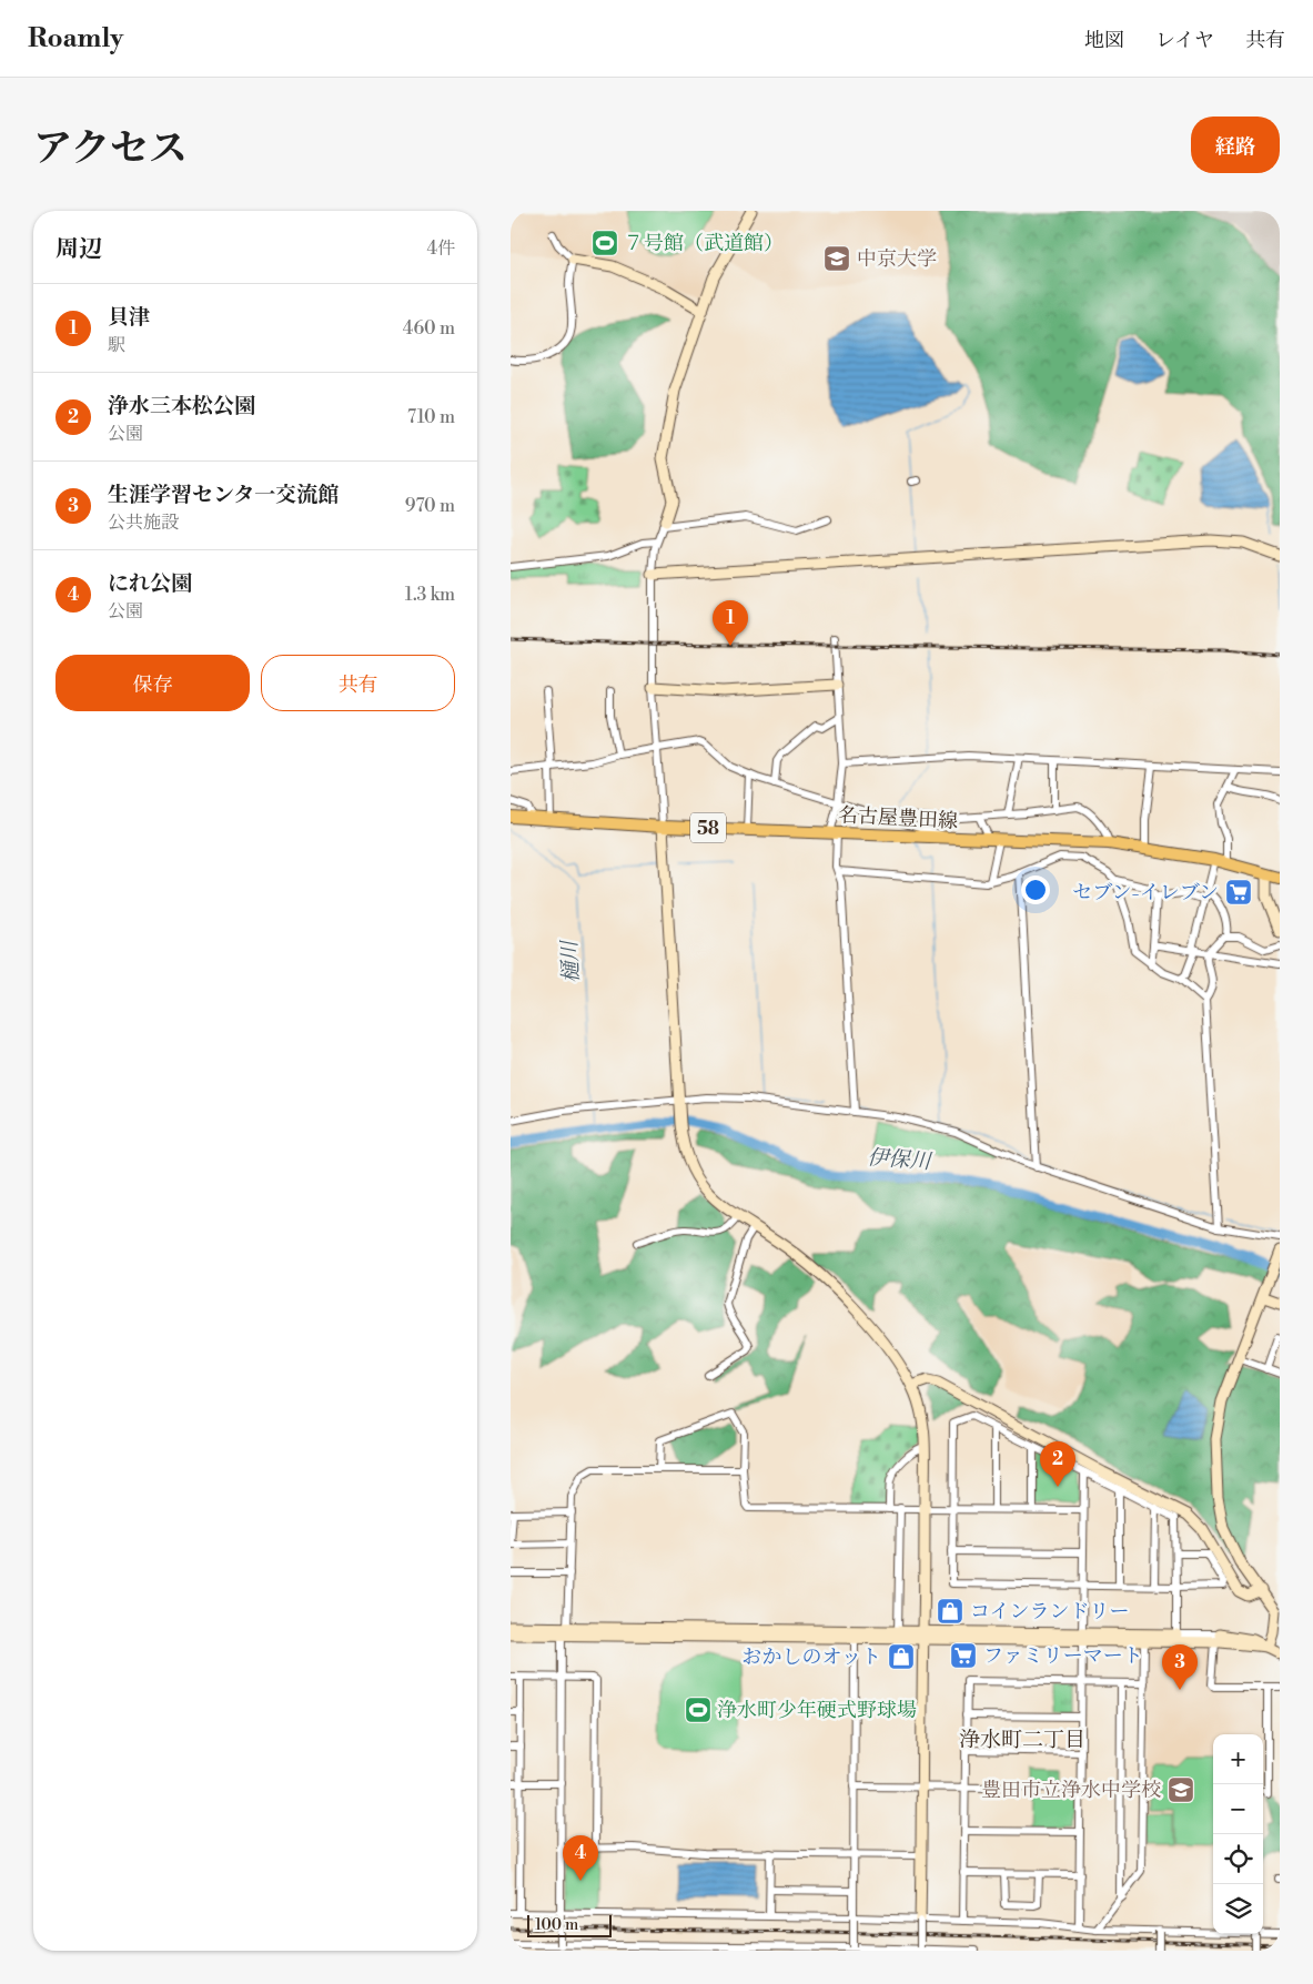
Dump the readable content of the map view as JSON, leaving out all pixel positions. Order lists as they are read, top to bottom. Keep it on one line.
{"streets":{"main road":["名古屋豊田線","58"]},"districts":["浄水町二丁目"],"water":["樋川","伊保川"],"places":{"sports":["７号館（武道館）","浄水町少年硬式野球場"],"school or university":["中京大学","豊田市立浄水中学校"],"supermarket":["セブン-イレブン","ファミリーマート"],"shop":["コインランドリー","おかしのオット"]},"scale_bar":"100 m","page":{"header":"Roamly","nav":["地図","レイヤ","共有"],"title":"アクセス","buttons":["経路",["保存","共有"]],"heading":["周辺","4件"],"list":[{"mark":"1","name":"貝津","note":"駅","value":"460 m"},{"mark":"2","name":"浄水三本松公園","note":"公園","value":"710 m"},{"mark":"3","name":"生涯学習センタ一交流館","note":"公共施設","value":"970 m"},{"mark":"4","name":"にれ公園","note":"公園","value":"1.3 km"}],"pins":["1","2","3","4"],"map_buttons":["+","−"],"scale":"100 m"}}
